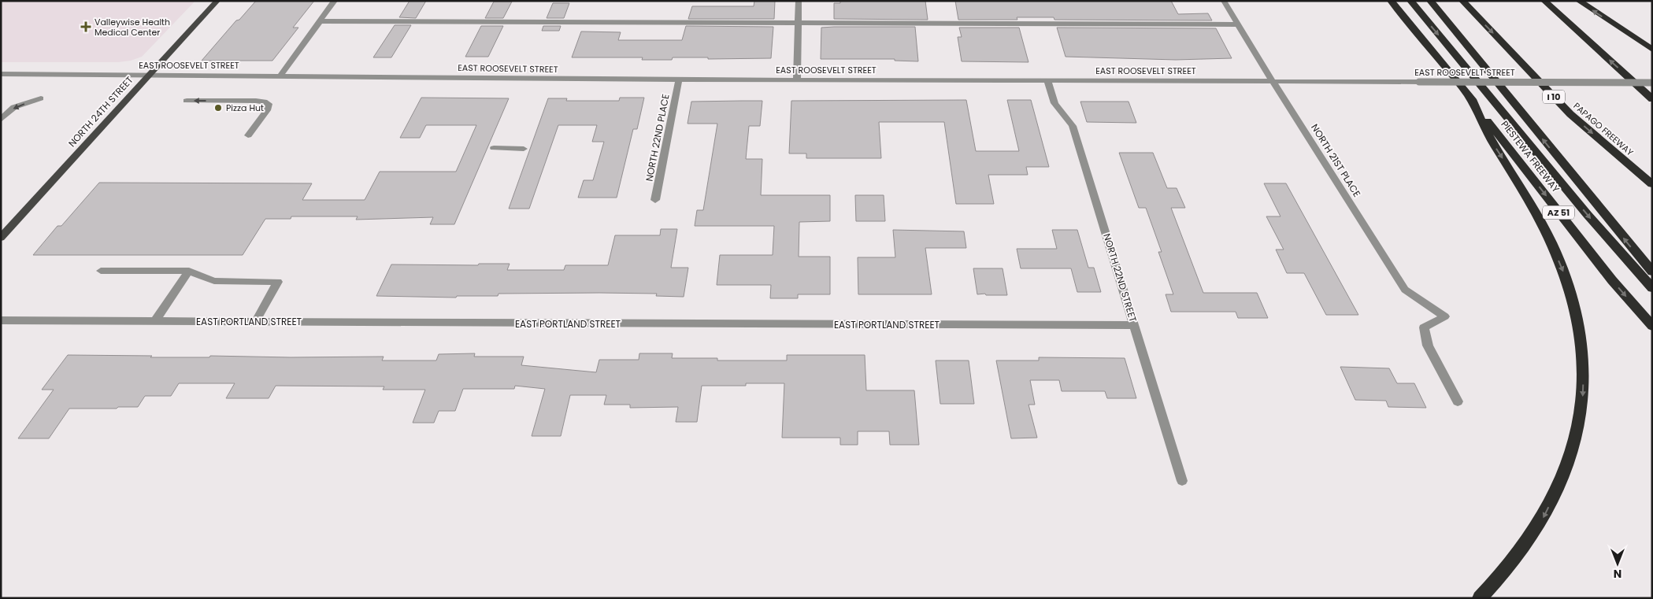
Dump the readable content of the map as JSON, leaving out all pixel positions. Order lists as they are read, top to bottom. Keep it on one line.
{"streets":{"highway":["I 10","PAPAGO FREEWAY","PIESTEWA FREEWAY","AZ 51"],"main road":["NORTH 24TH STREET"],"street":["EAST ROOSEVELT STREET","NORTH 22ND PLACE","NORTH 21ST PLACE","NORTH 22ND STREET","EAST PORTLAND STREET"]},"crossings":[["EAST ROOSEVELT STREET","NORTH 24TH STREET"],["EAST ROOSEVELT STREET","NORTH 22ND PLACE"],["EAST ROOSEVELT STREET","NORTH 21ST PLACE"],["EAST ROOSEVELT STREET","NORTH 22ND STREET"],["NORTH 22ND STREET","EAST PORTLAND STREET"]],"places":{"health":["Valleywise Health Medical Center"],"other":["Pizza Hut"]},"north":"bottom"}
